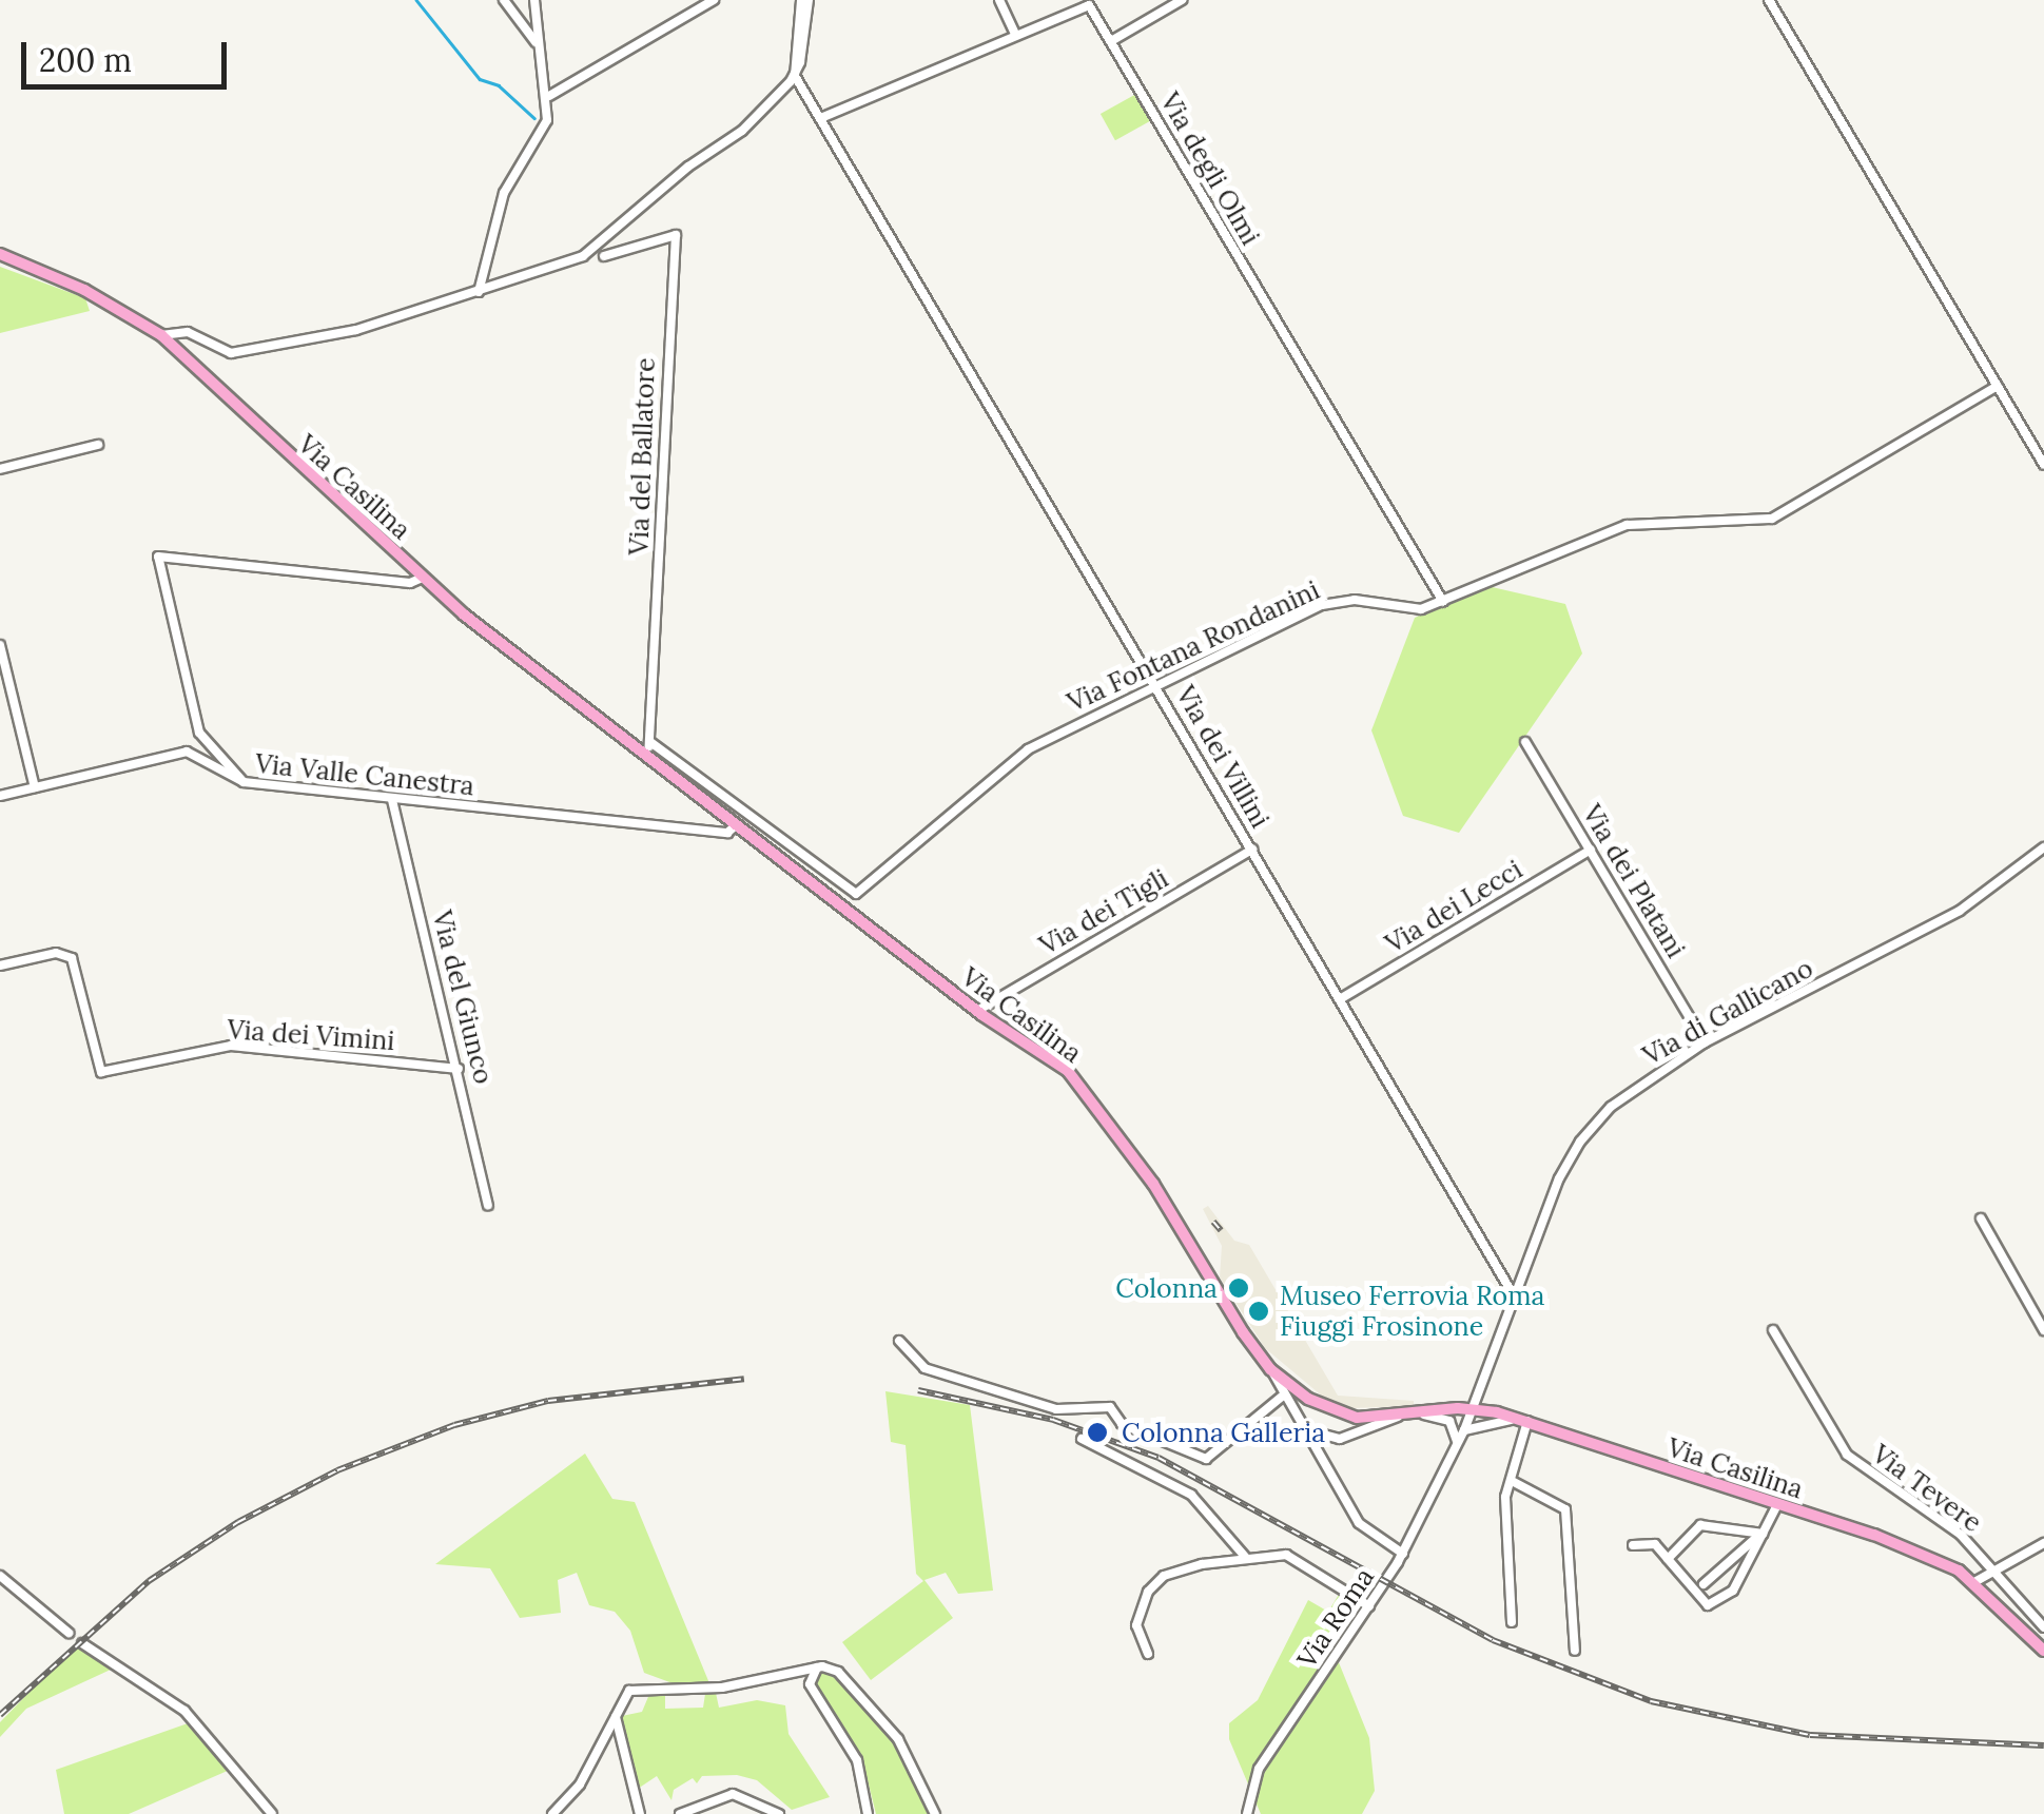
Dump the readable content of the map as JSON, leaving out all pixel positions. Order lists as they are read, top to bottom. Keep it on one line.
{"streets":{"main road":["Via Casilina"],"street":["Via degli Olmi","Via del Ballatore","Via Fontana Rondanini","Via dei Villini","Via Valle Canestra","Via dei Platani","Via dei Lecci","Via dei Tigli","Via del Giunco","Via di Gallicano","Via dei Vimini","Via Tevere","Via Roma"]},"crossings":[["Via degli Olmi","Via Fontana Rondanini"],["Via degli Olmi","Via dei Villini"],["Via del Ballatore","Via Casilina"],["Via del Ballatore","Via Fontana Rondanini"],["Via Casilina","Via Valle Canestra"],["Via Casilina","Via dei Tigli"],["Via Casilina","Via di Gallicano"],["Via Casilina","Via Roma"],["Via Fontana Rondanini","Via dei Villini"],["Via dei Villini","Via dei Lecci"],["Via dei Villini","Via dei Tigli"],["Via dei Villini","Via di Gallicano"],["Via Valle Canestra","Via del Giunco"],["Via dei Platani","Via dei Lecci"],["Via dei Platani","Via di Gallicano"],["Via del Giunco","Via dei Vimini"],["Via di Gallicano","Via Roma"]],"places":["Colonna","Museo Ferrovia Roma Fiuggi Frosinone","Colonna Galleria"],"scale_bar":"200 m"}
